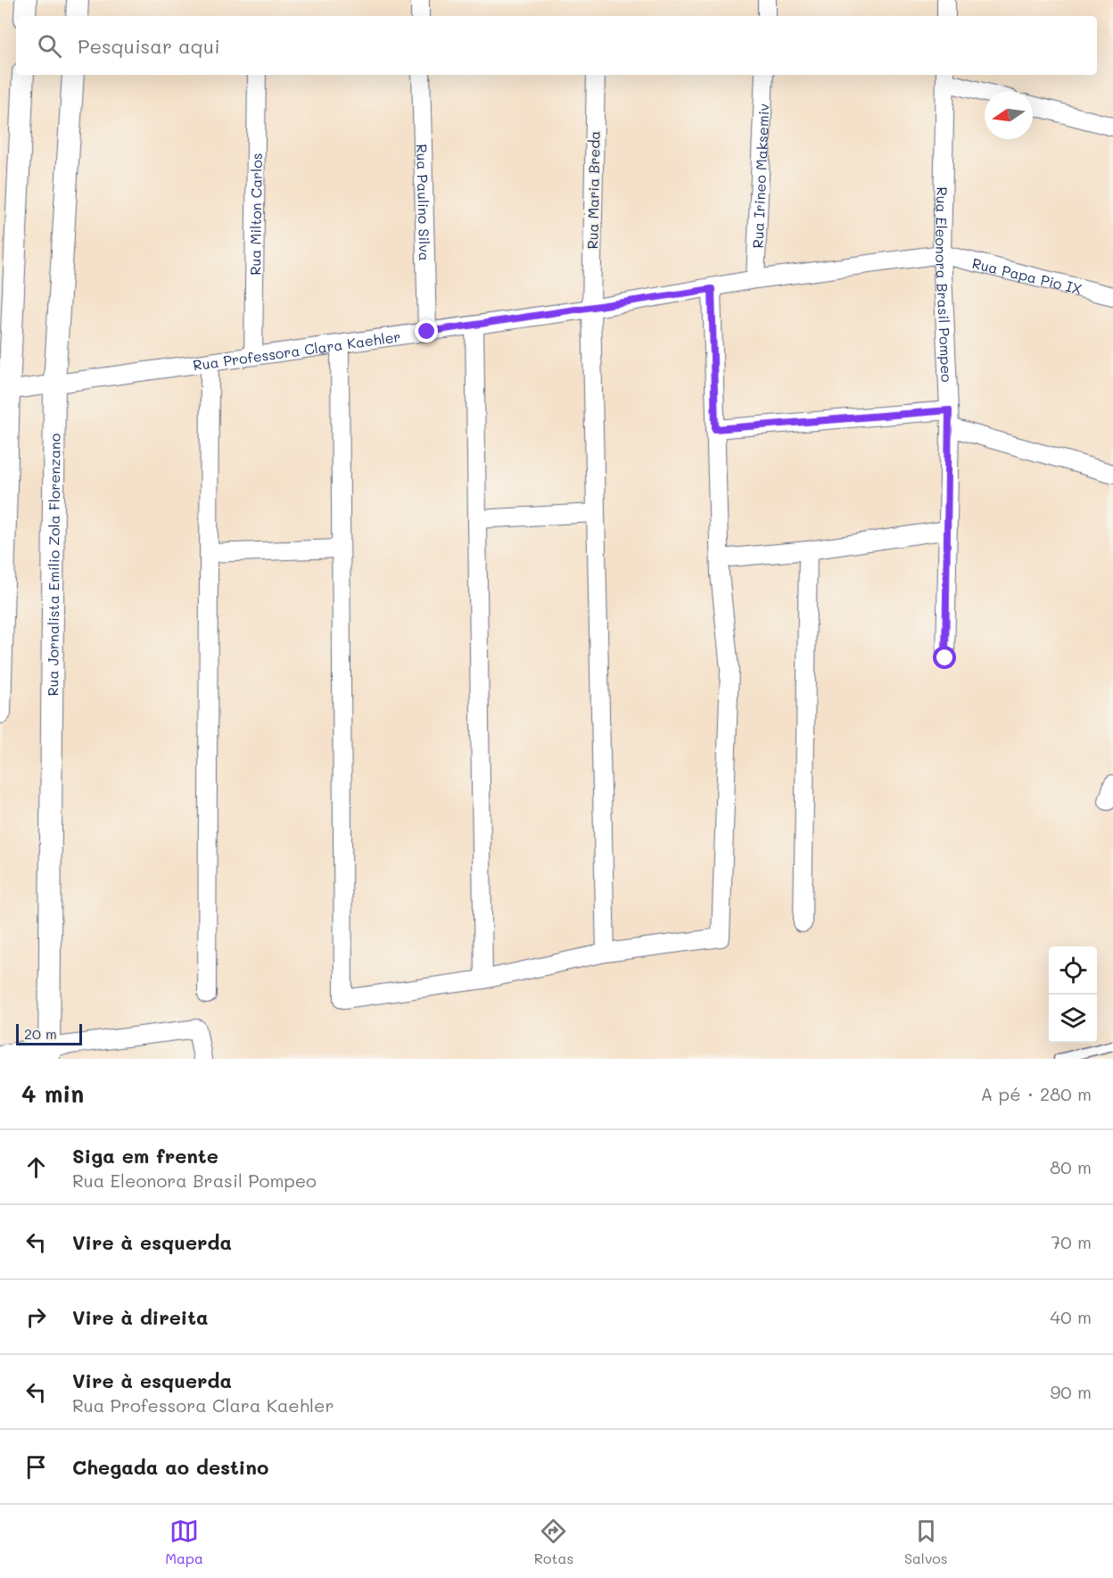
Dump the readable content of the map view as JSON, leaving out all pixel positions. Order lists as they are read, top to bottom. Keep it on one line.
{"streets":{"street":["Rua Irineo Maksemiv","Rua Maria Breda","Rua Paulino Silva","Rua Milton Carlos","Rua Papa Pio IX","Rua Eleonora Brasil Pompeo","Rua Professora Clara Kaehler","Rua Jornalista Emílio Zola Florenzano"]},"crossings":[["Rua Irineo Maksemiv","Rua Professora Clara Kaehler"],["Rua Maria Breda","Rua Professora Clara Kaehler"],["Rua Paulino Silva","Rua Professora Clara Kaehler"],["Rua Milton Carlos","Rua Professora Clara Kaehler"],["Rua Papa Pio IX","Rua Eleonora Brasil Pompeo"],["Rua Papa Pio IX","Rua Professora Clara Kaehler"],["Rua Eleonora Brasil Pompeo","Rua Professora Clara Kaehler"],["Rua Professora Clara Kaehler","Rua Jornalista Emílio Zola Florenzano"]],"scale_bar":"20 m","north":"left","page":{"search":"Pesquisar aqui","scale":"20 m","heading":["4 min","A pé · 280 m"],"list":[["Siga em frente","Rua Eleonora Brasil Pompeo","80 m"],["Vire à esquerda","70 m"],["Vire à direita","40 m"],["Vire à esquerda","Rua Professora Clara Kaehler","90 m"],"Chegada ao destino"],"nav":["Mapa","Rotas","Salvos"]}}
